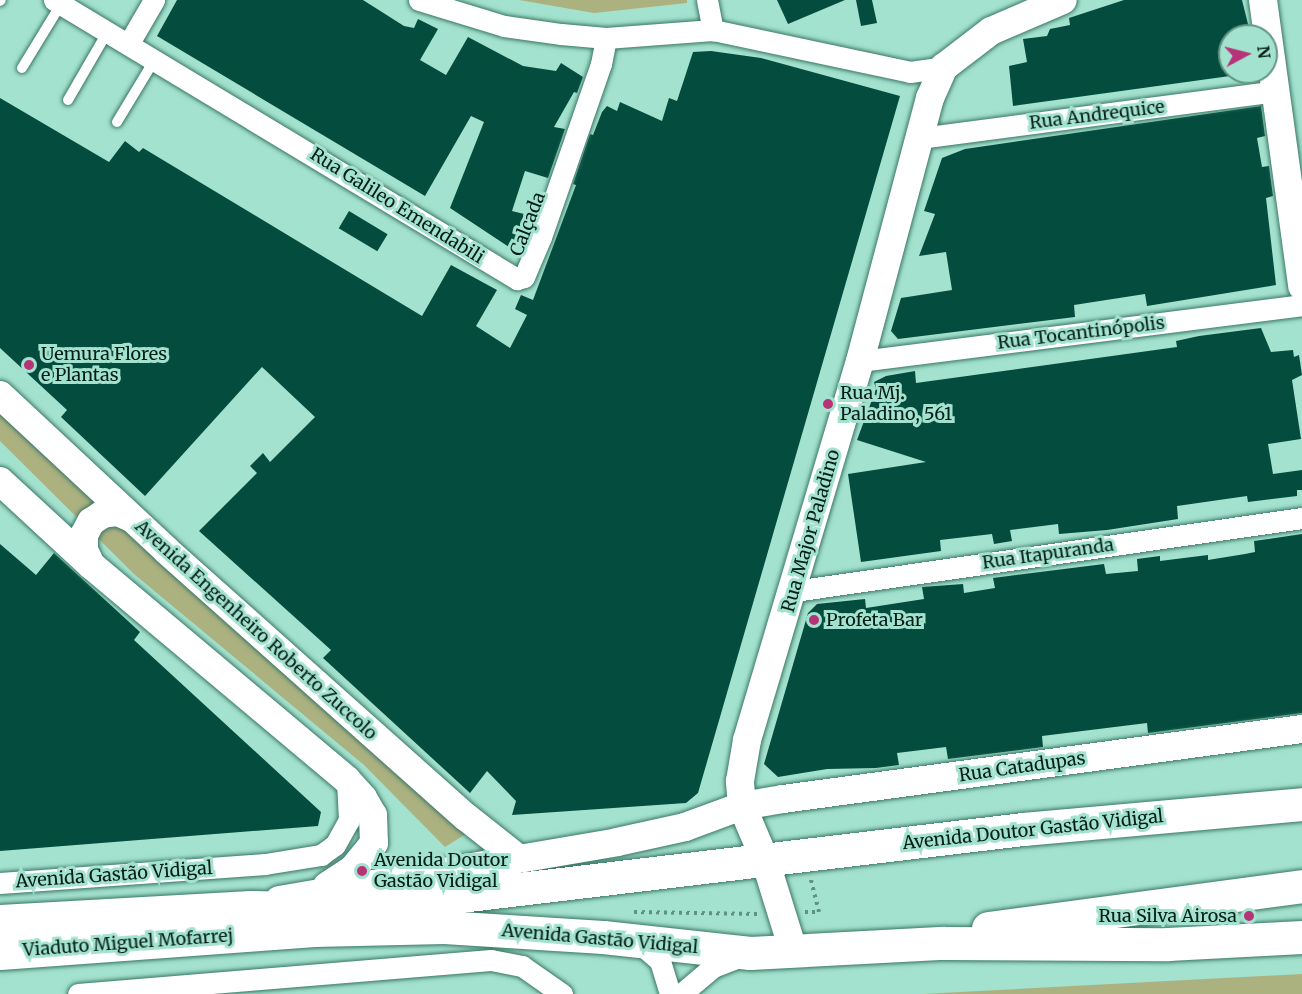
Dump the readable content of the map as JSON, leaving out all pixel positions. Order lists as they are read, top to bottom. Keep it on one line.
{"streets":{"highway":["Avenida Doutor Gastão Vidigal","Avenida Gastão Vidigal","Viaduto Miguel Mofarrej"],"street":["Rua Andrequice","Rua Galileo Emendabili","Rua Tocantinópolis","Rua Major Paladino","Rua Itapuranda","Avenida Engenheiro Roberto Zuccolo","Rua Catadupas"]},"crossings":[["Rua Andrequice","Rua Major Paladino"],["Rua Tocantinópolis","Rua Major Paladino"],["Rua Major Paladino","Rua Itapuranda"],["Rua Major Paladino","Rua Catadupas"],["Rua Major Paladino","Avenida Doutor Gastão Vidigal"],["Rua Major Paladino","Avenida Gastão Vidigal"],["Avenida Gastão Vidigal","Viaduto Miguel Mofarrej"]],"places":["Uemura Flores e Plantas","Rua Mj. Paladino, 561","Profeta Bar","Avenida Doutor Gastão Vidigal","Rua Silva Airosa"],"north":"right"}
